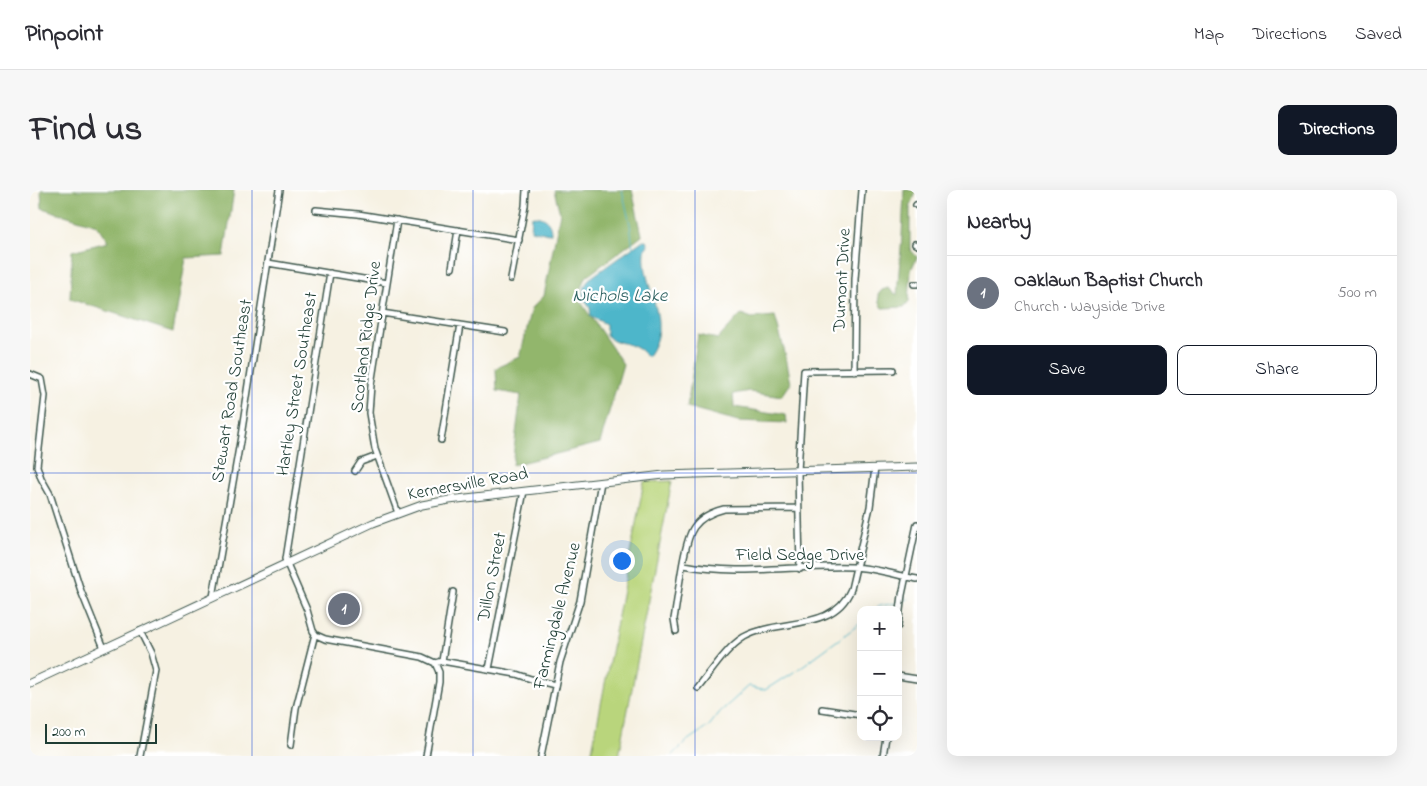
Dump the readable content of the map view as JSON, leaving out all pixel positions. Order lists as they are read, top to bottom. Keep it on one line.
{"streets":{"main road":["Kernersville Road"],"street":["Dumont Drive","Scotland Ridge Drive","Hartley Street Southeast","Stewart Road Southeast","Field Sedge Drive","Dillon Street","Farmingdale Avenue"]},"crossings":[["Scotland Ridge Drive","Kernersville Road"],["Hartley Street Southeast","Stewart Road Southeast"],["Hartley Street Southeast","Kernersville Road"],["Stewart Road Southeast","Kernersville Road"],["Kernersville Road","Dillon Street"],["Kernersville Road","Farmingdale Avenue"]],"water":["Nichols Lake"],"scale_bar":"200 m","page":{"header":"Pinpoint","nav":["Map","Directions","Saved"],"title":"Find us","buttons":["Directions",["Save","Share"]],"heading":"Nearby","list":[{"mark":"1","name":"Oaklawn Baptist Church","note":"Church · Wayside Drive","value":"500 m"}],"pins":"1","map_buttons":["+","−"],"scale":"200 m"}}
